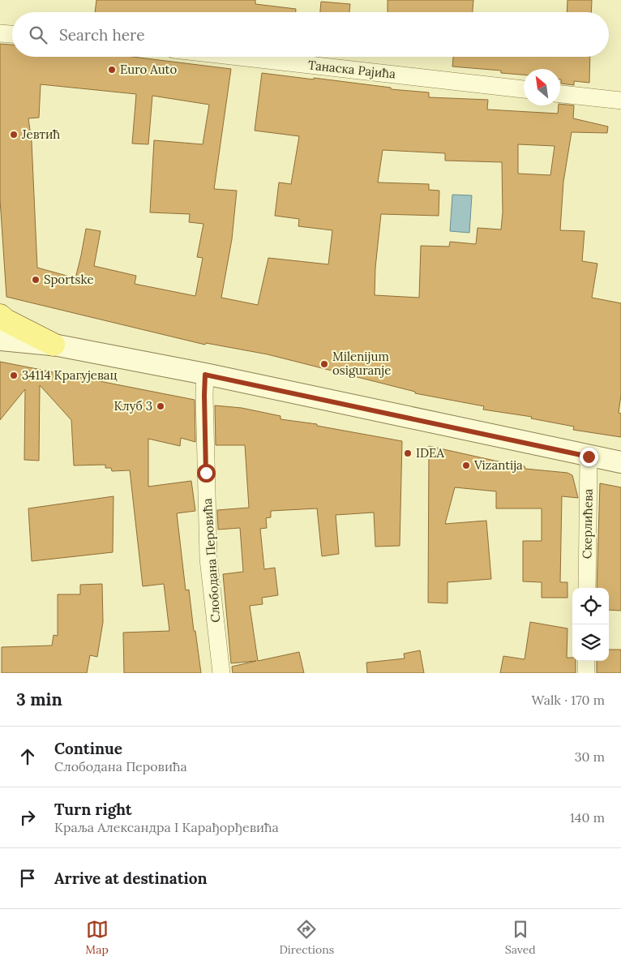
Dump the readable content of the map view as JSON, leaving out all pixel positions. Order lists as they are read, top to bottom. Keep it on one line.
{"streets":{"street":["Танаска Рајића","Скерлићева","Слободана Перовића"]},"places":["Euro Auto","Јевтић","Sportske","Milenijum osiguranje","34114 Крагујевац","Клуб 3","IDEA","Vizantija"],"north":"top left","page":{"search":"Search here","heading":["3 min","Walk · 170 m"],"list":[["Continue","Слободана Перовића","30 m"],["Turn right","Краља Александра I Карађорђевића","140 m"],"Arrive at destination"],"nav":["Map","Directions","Saved"]}}
